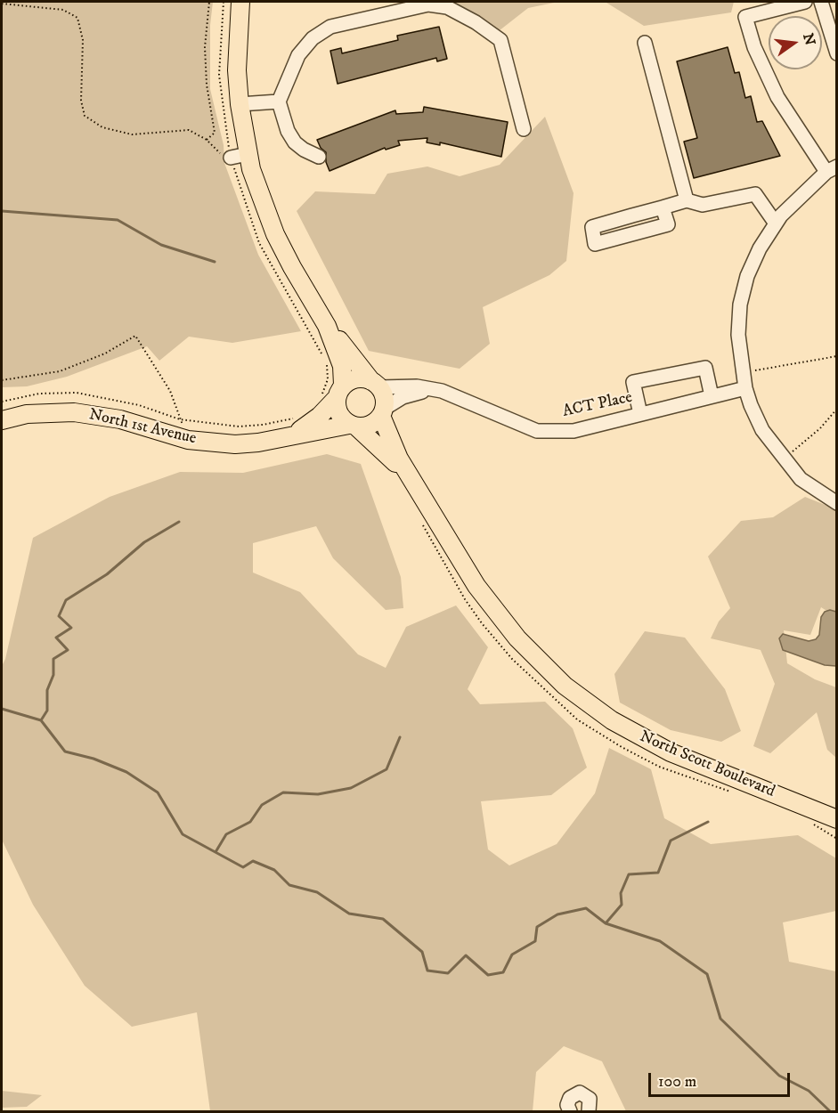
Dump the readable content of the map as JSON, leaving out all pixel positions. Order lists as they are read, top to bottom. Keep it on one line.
{"streets":{"main road":["North 1st Avenue","North Scott Boulevard"],"street":["ACT Place"]},"crossings":[["ACT Place","North 1st Avenue"],["ACT Place","North Scott Boulevard"],["North 1st Avenue","North Scott Boulevard"]],"scale_bar":"100 m","north":"right"}
